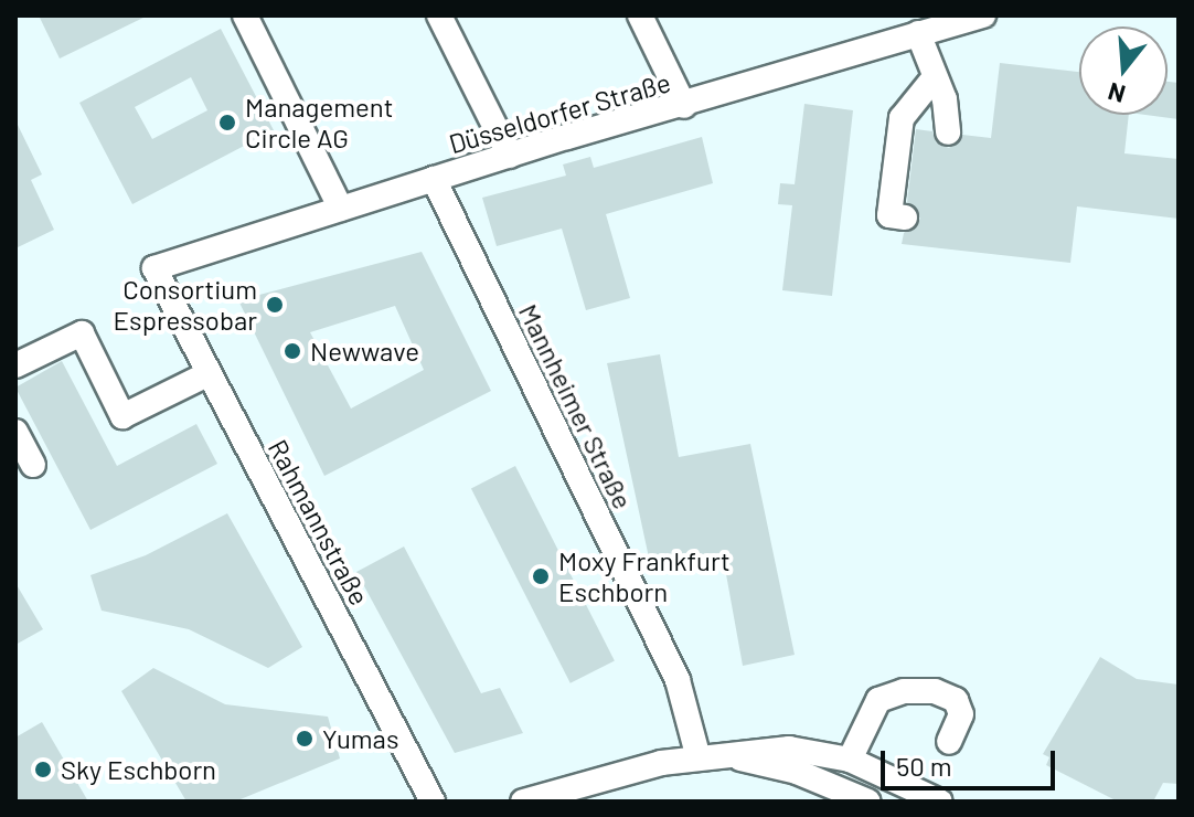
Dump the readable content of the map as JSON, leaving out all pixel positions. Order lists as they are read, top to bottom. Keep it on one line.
{"streets":{"street":["Düsseldorfer Straße","Mannheimer Straße","Rahmannstraße"]},"crossings":[["Düsseldorfer Straße","Mannheimer Straße"],["Düsseldorfer Straße","Rahmannstraße"]],"places":["Management Circle AG","Consortium Espressobar","Newwave","Moxy Frankfurt Eschborn","Yumas","Sky Eschborn"],"scale_bar":"50 m","north":"bottom"}
